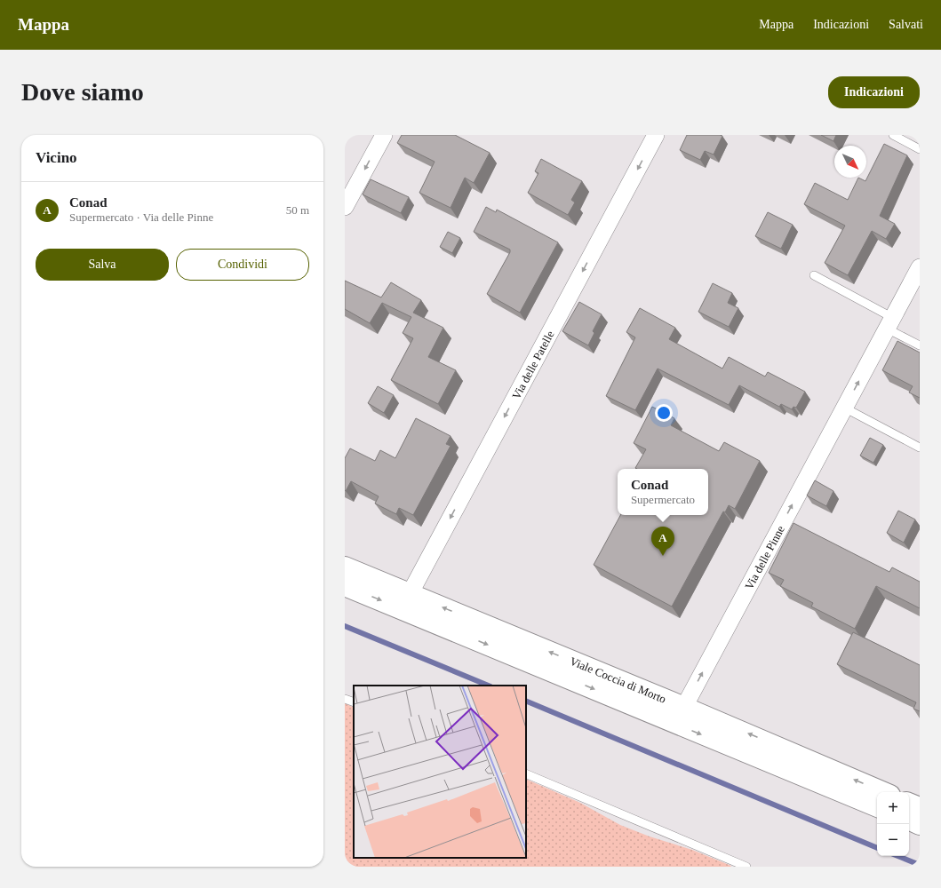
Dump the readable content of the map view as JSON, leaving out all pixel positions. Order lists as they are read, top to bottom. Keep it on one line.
{"streets":{"street":["Via delle Patelle","Via delle Pinne","Viale Coccia di Morto"]},"crossings":[["Via delle Patelle","Viale Coccia di Morto"],["Via delle Pinne","Viale Coccia di Morto"]],"one_way":["Via delle Patelle","Via delle Pinne"],"north":"bottom right","page":{"header":"Mappa","nav":["Mappa","Indicazioni","Salvati"],"buttons":["Indicazioni",["Salva","Condividi"]],"title":"Dove siamo","heading":"Vicino","list":[{"mark":"A","name":"Conad","note":"Supermercato · Via delle Pinne","value":"50 m"}],"popup":["Conad","Supermercato"],"pins":"A","map_buttons":["+","−"]}}
